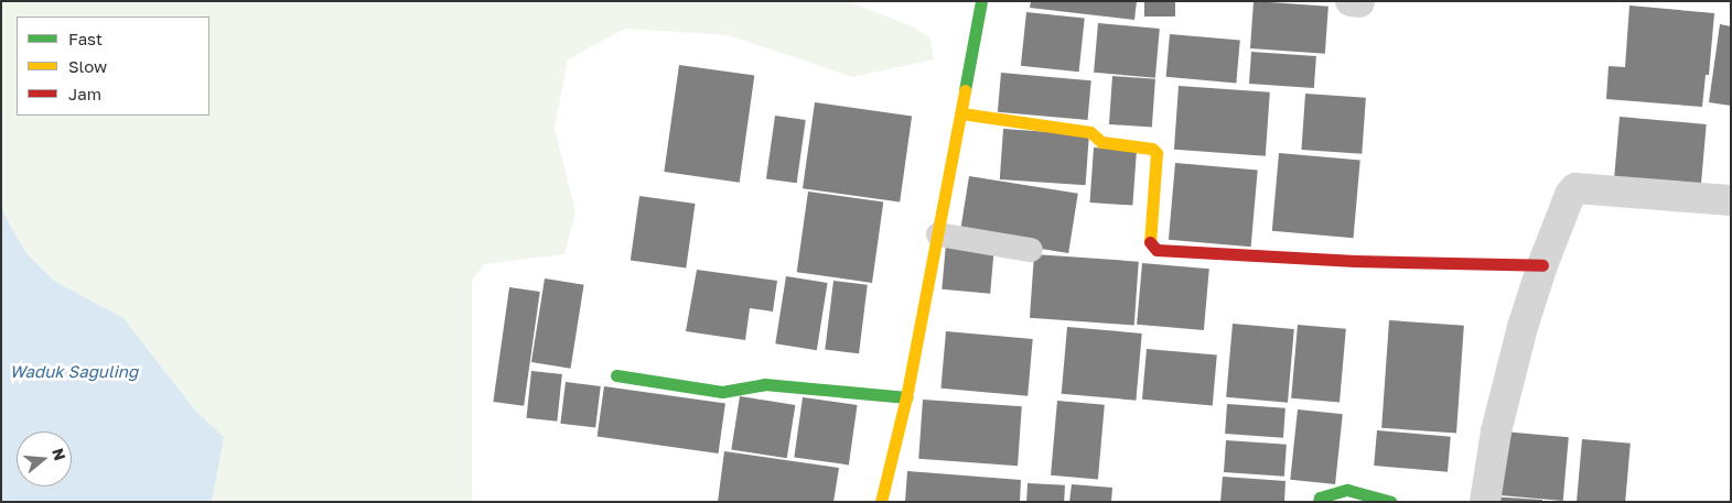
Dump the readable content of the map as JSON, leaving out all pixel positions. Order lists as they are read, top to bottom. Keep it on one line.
{"water":["Waduk Saguling"],"legend":["Fast","Slow","Jam"],"north":"right"}
